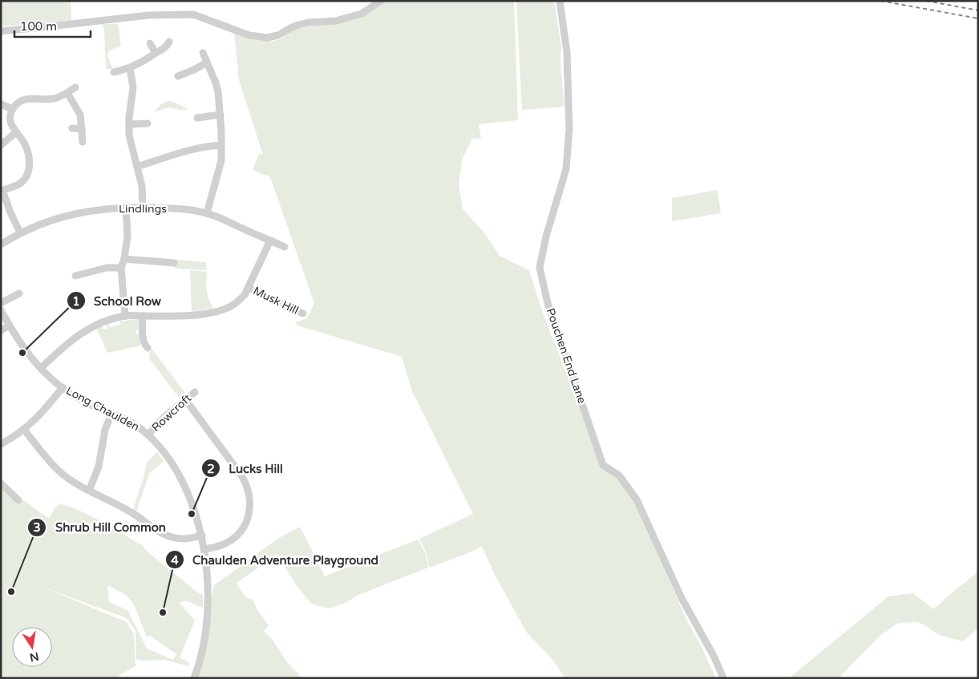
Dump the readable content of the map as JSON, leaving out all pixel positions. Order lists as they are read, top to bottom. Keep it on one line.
{"streets":{"street":["Lindlings","Musk Hill","Pouchen End Lane","Long Chaulden","Rowcroft"]},"crossings":[["Long Chaulden","Rowcroft"]],"places":["School Row","Lucks Hill","Shrub Hill Common","Chaulden Adventure Playground"],"scale_bar":"100 m","north":"bottom"}
